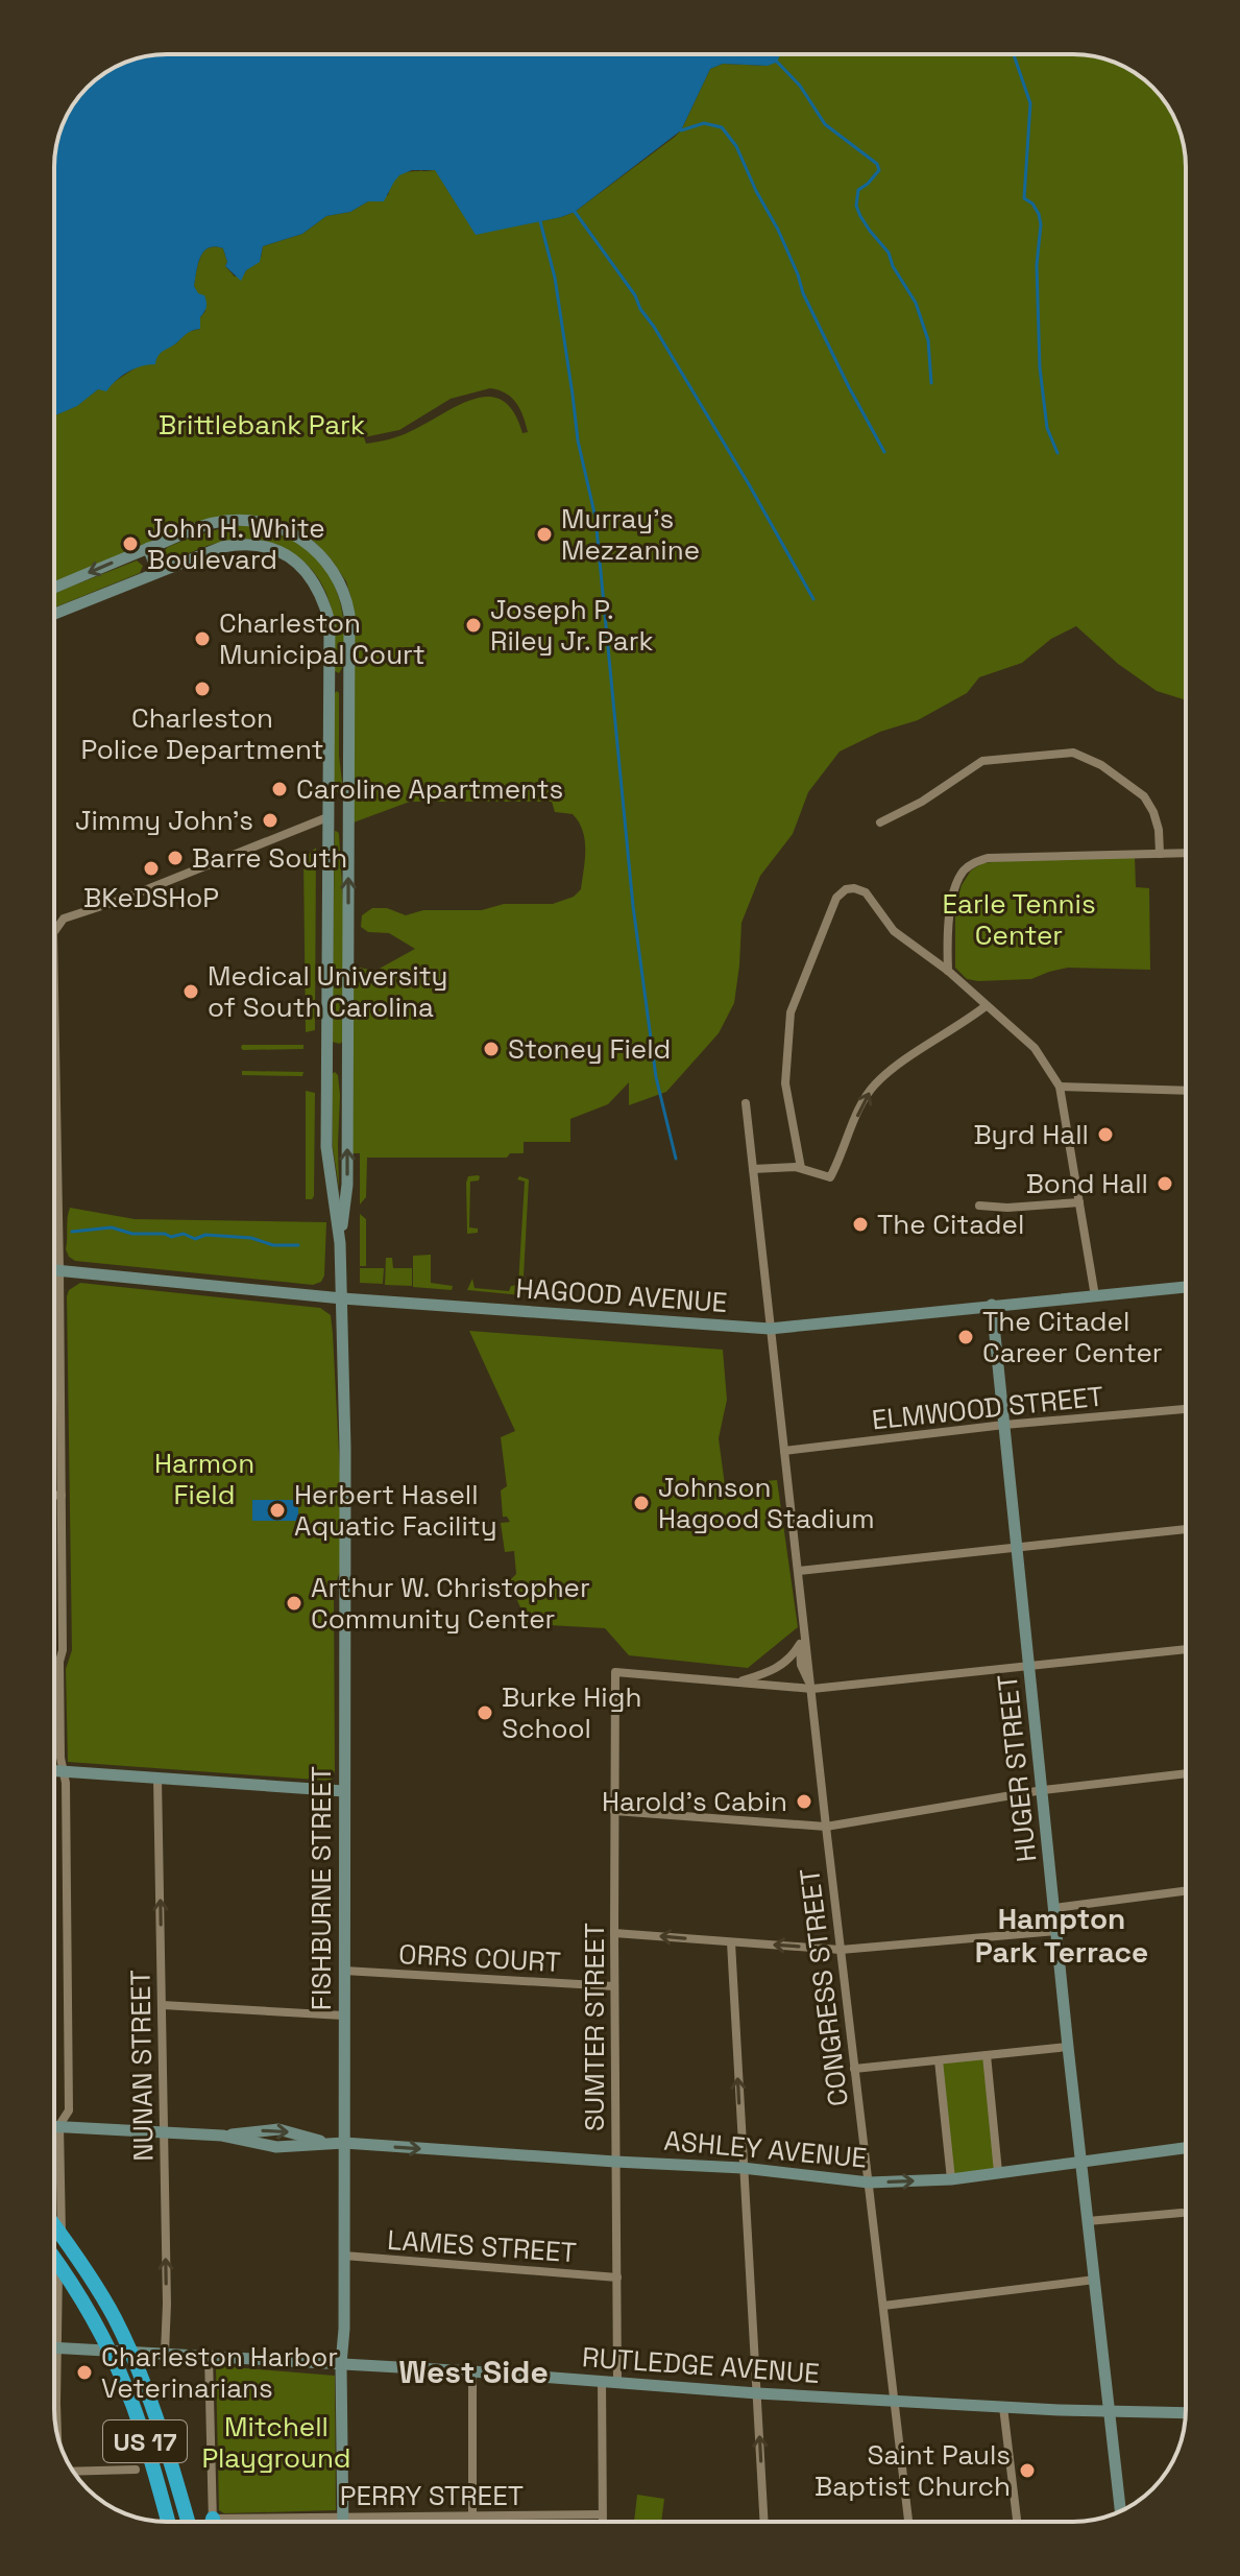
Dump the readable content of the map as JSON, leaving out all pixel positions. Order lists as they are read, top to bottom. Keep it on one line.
{"streets":{"highway":["US 17"],"street":["HAGOOD AVENUE","ELMWOOD STREET","HUGER STREET","FISHBURNE STREET","ORRS COURT","CONGRESS STREET","SUMTER STREET","NUNAN STREET","ASHLEY AVENUE","LAMES STREET","RUTLEDGE AVENUE","PERRY STREET"]},"crossings":[["HAGOOD AVENUE","HUGER STREET"],["HAGOOD AVENUE","FISHBURNE STREET"],["HAGOOD AVENUE","CONGRESS STREET"],["ELMWOOD STREET","HUGER STREET"],["ELMWOOD STREET","CONGRESS STREET"],["HUGER STREET","ASHLEY AVENUE"],["HUGER STREET","RUTLEDGE AVENUE"],["FISHBURNE STREET","ORRS COURT"],["FISHBURNE STREET","ASHLEY AVENUE"],["FISHBURNE STREET","LAMES STREET"],["FISHBURNE STREET","RUTLEDGE AVENUE"],["FISHBURNE STREET","PERRY STREET"],["ORRS COURT","SUMTER STREET"],["CONGRESS STREET","ASHLEY AVENUE"],["CONGRESS STREET","RUTLEDGE AVENUE"],["SUMTER STREET","ASHLEY AVENUE"],["SUMTER STREET","LAMES STREET"],["SUMTER STREET","RUTLEDGE AVENUE"],["NUNAN STREET","ASHLEY AVENUE"],["NUNAN STREET","RUTLEDGE AVENUE"],["RUTLEDGE AVENUE","US 17"]],"one_way":["NUNAN STREET","ASHLEY AVENUE"],"districts":["Hampton Park Terrace","West Side"],"parks":["Brittlebank Park","Earle Tennis Center","Harmon Field","Mitchell Playground"],"places":["Murray's Mezzanine","John H. White Boulevard","Joseph P. Riley Jr. Park","Charleston Municipal Court","Charleston Police Department","Caroline Apartments","Jimmy John's","Barre South","BKeDSHoP","Medical University of South Carolina","Stoney Field","Byrd Hall","Bond Hall","The Citadel","The Citadel Career Center","Johnson Hagood Stadium","Herbert Hasell Aquatic Facility","Arthur W. Christopher Community Center","Burke High School","Harold's Cabin","Charleston Harbor Veterinarians","Saint Pauls Baptist Church"]}
